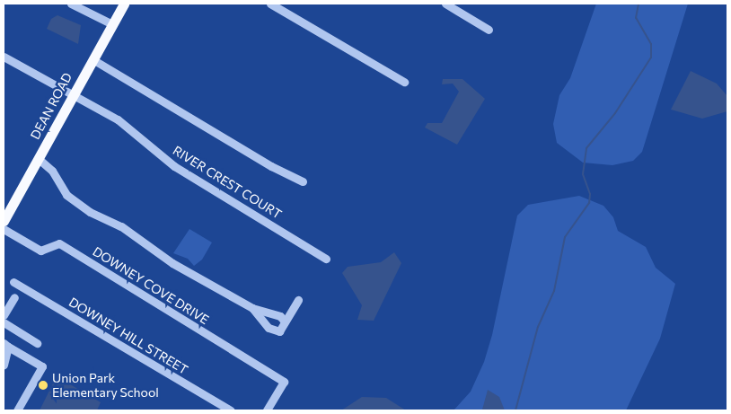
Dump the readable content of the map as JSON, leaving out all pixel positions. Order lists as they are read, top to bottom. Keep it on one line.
{"streets":{"main road":["DEAN ROAD"],"street":["RIVER CREST COURT","DOWNEY COVE DRIVE","DOWNEY HILL STREET"]},"crossings":[["DEAN ROAD","RIVER CREST COURT"]],"places":["Union Park Elementary School"]}
